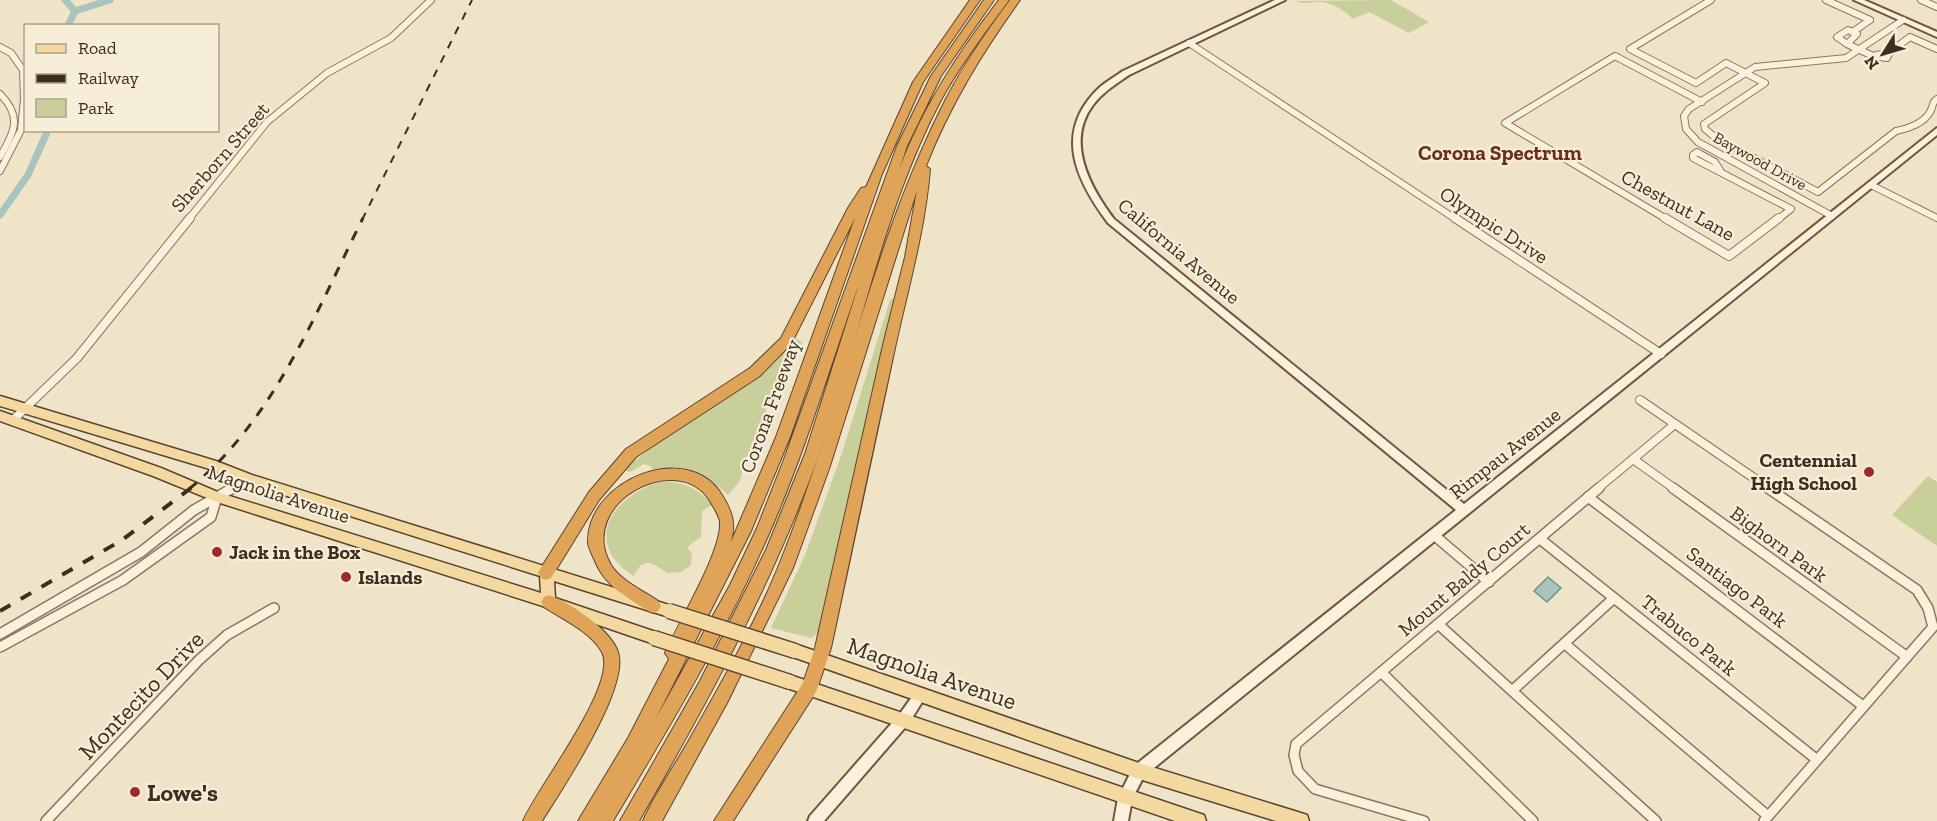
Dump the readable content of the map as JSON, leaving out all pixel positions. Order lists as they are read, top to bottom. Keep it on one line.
{"streets":{"highway":["Corona Freeway"],"main road":["California Avenue","Rimpau Avenue","Magnolia Avenue"],"street":["Sherborn Street","Baywood Drive","Chestnut Lane","Olympic Drive","Bighorn Park","Mount Baldy Court","Santiago Park","Trabuco Park","Montecito Drive"]},"crossings":[["Sherborn Street","Magnolia Avenue"],["Baywood Drive","Chestnut Lane"],["Baywood Drive","Rimpau Avenue"],["Olympic Drive","California Avenue"],["Olympic Drive","Rimpau Avenue"],["California Avenue","Rimpau Avenue"],["Rimpau Avenue","Magnolia Avenue"],["Bighorn Park","Mount Baldy Court"],["Mount Baldy Court","Santiago Park"],["Mount Baldy Court","Trabuco Park"]],"districts":["Corona Spectrum"],"places":["Centennial High School","Jack in the Box","Islands","Lowe's"],"legend":["Road","Railway","Park"],"north":"bottom left"}
